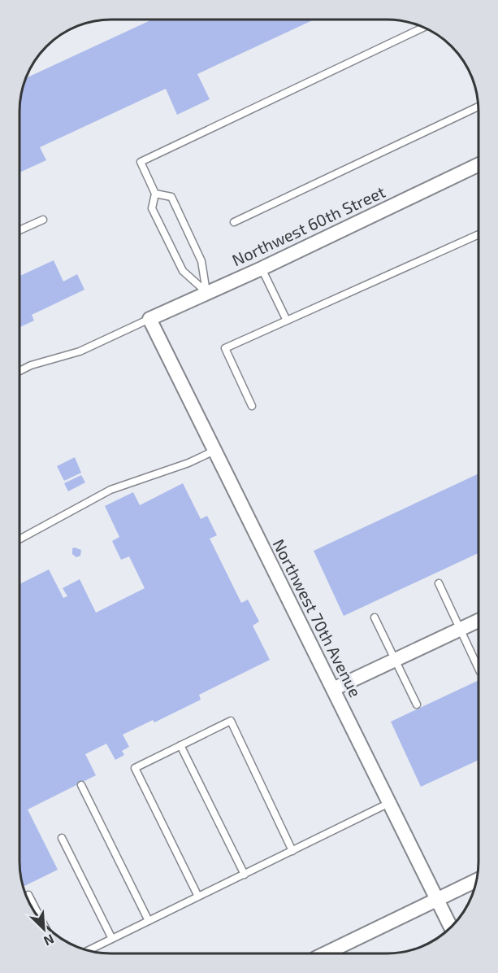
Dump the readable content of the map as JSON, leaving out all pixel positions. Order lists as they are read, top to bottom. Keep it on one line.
{"streets":{"street":["Northwest 60th Street","Northwest 70th Avenue"]},"crossings":[["Northwest 60th Street","Northwest 70th Avenue"]],"north":"bottom right"}
